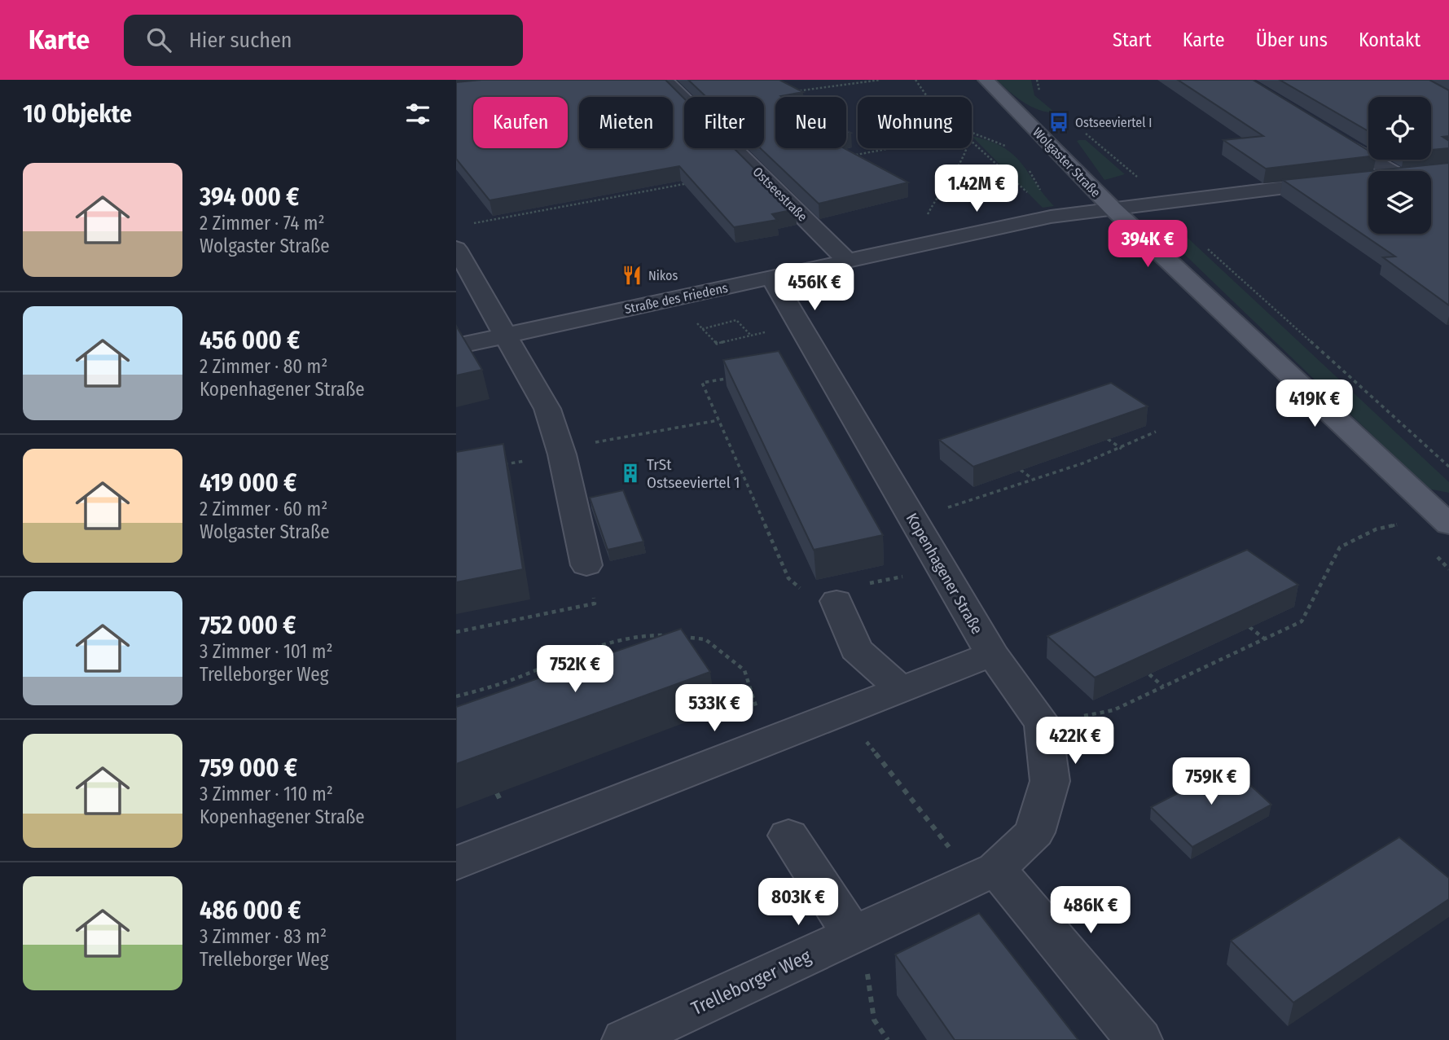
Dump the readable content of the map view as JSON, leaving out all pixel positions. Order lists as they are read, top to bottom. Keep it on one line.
{"streets":{"main road":["Wolgaster Straße"],"street":["Ostseestraße","Straße des Friedens","Kopenhagener Straße","Trelleborger Weg"]},"crossings":[["Wolgaster Straße","Straße des Friedens"],["Ostseestraße","Straße des Friedens"],["Straße des Friedens","Kopenhagener Straße"],["Kopenhagener Straße","Trelleborger Weg"]],"places":{"bus stop":["Ostseeviertel I"],"restaurant":["Nikos"],"building":["TrSt Ostseeviertel 1"]},"page":{"header":"Karte","search":"Hier suchen","nav":["Start","Karte","Über uns","Kontakt"],"heading":"10 Objekte","chip":["Kaufen","Mieten","Filter","Neu","Wohnung"],"list":[{"name":"394 000 €","note":"2 Zimmer · 74 m² · Wolgaster Straße"},{"name":"456 000 €","note":"2 Zimmer · 80 m² · Kopenhagener Straße"},{"name":"419 000 €","note":"2 Zimmer · 60 m² · Wolgaster Straße"},{"name":"752 000 €","note":"3 Zimmer · 101 m² · Trelleborger Weg"},{"name":"759 000 €","note":"3 Zimmer · 110 m² · Kopenhagener Straße"},{"name":"486 000 €","note":"3 Zimmer · 83 m² · Trelleborger Weg"}],"price":["1.42M €","394K €","456K €","419K €","752K €","533K €","422K €","759K €","803K €","486K €"]}}
